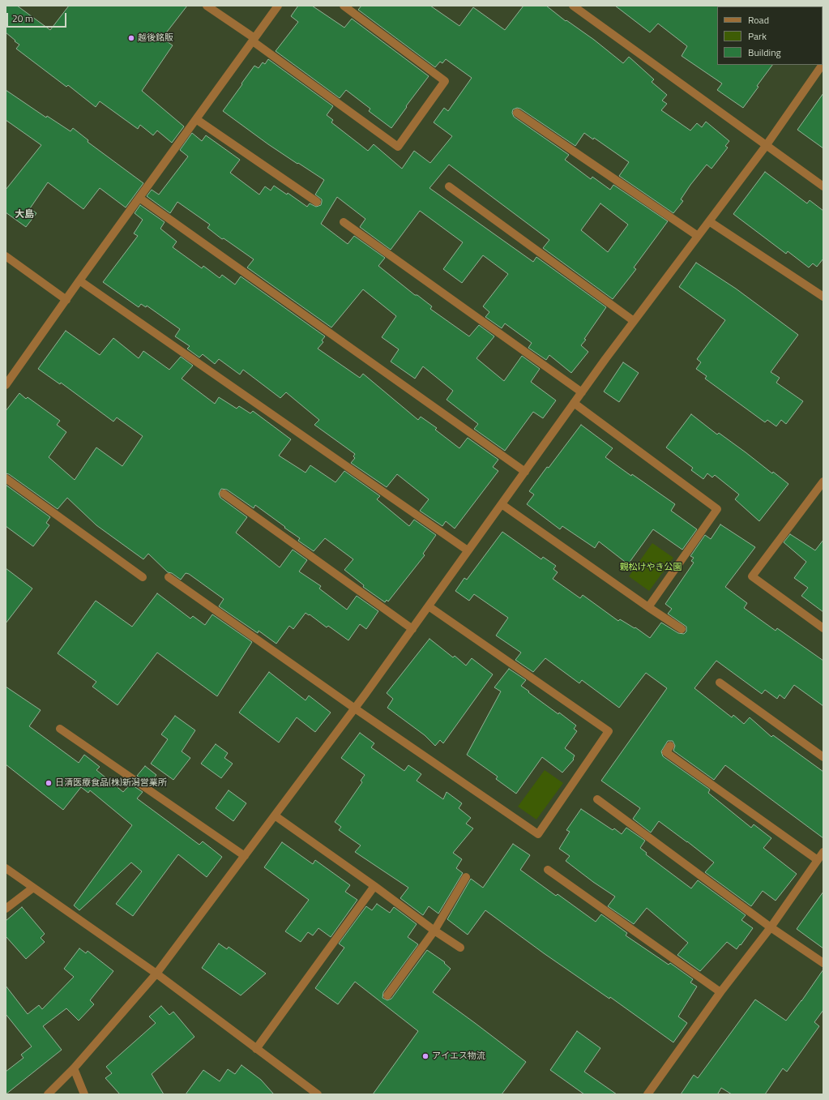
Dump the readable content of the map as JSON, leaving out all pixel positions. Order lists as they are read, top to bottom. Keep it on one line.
{"districts":["大島"],"parks":["親松けやき公園"],"places":["越後銘販","日清医療食品(株)新潟営業所","アイエス物流"],"legend":["Road","Park","Building"],"scale_bar":"20 m"}
